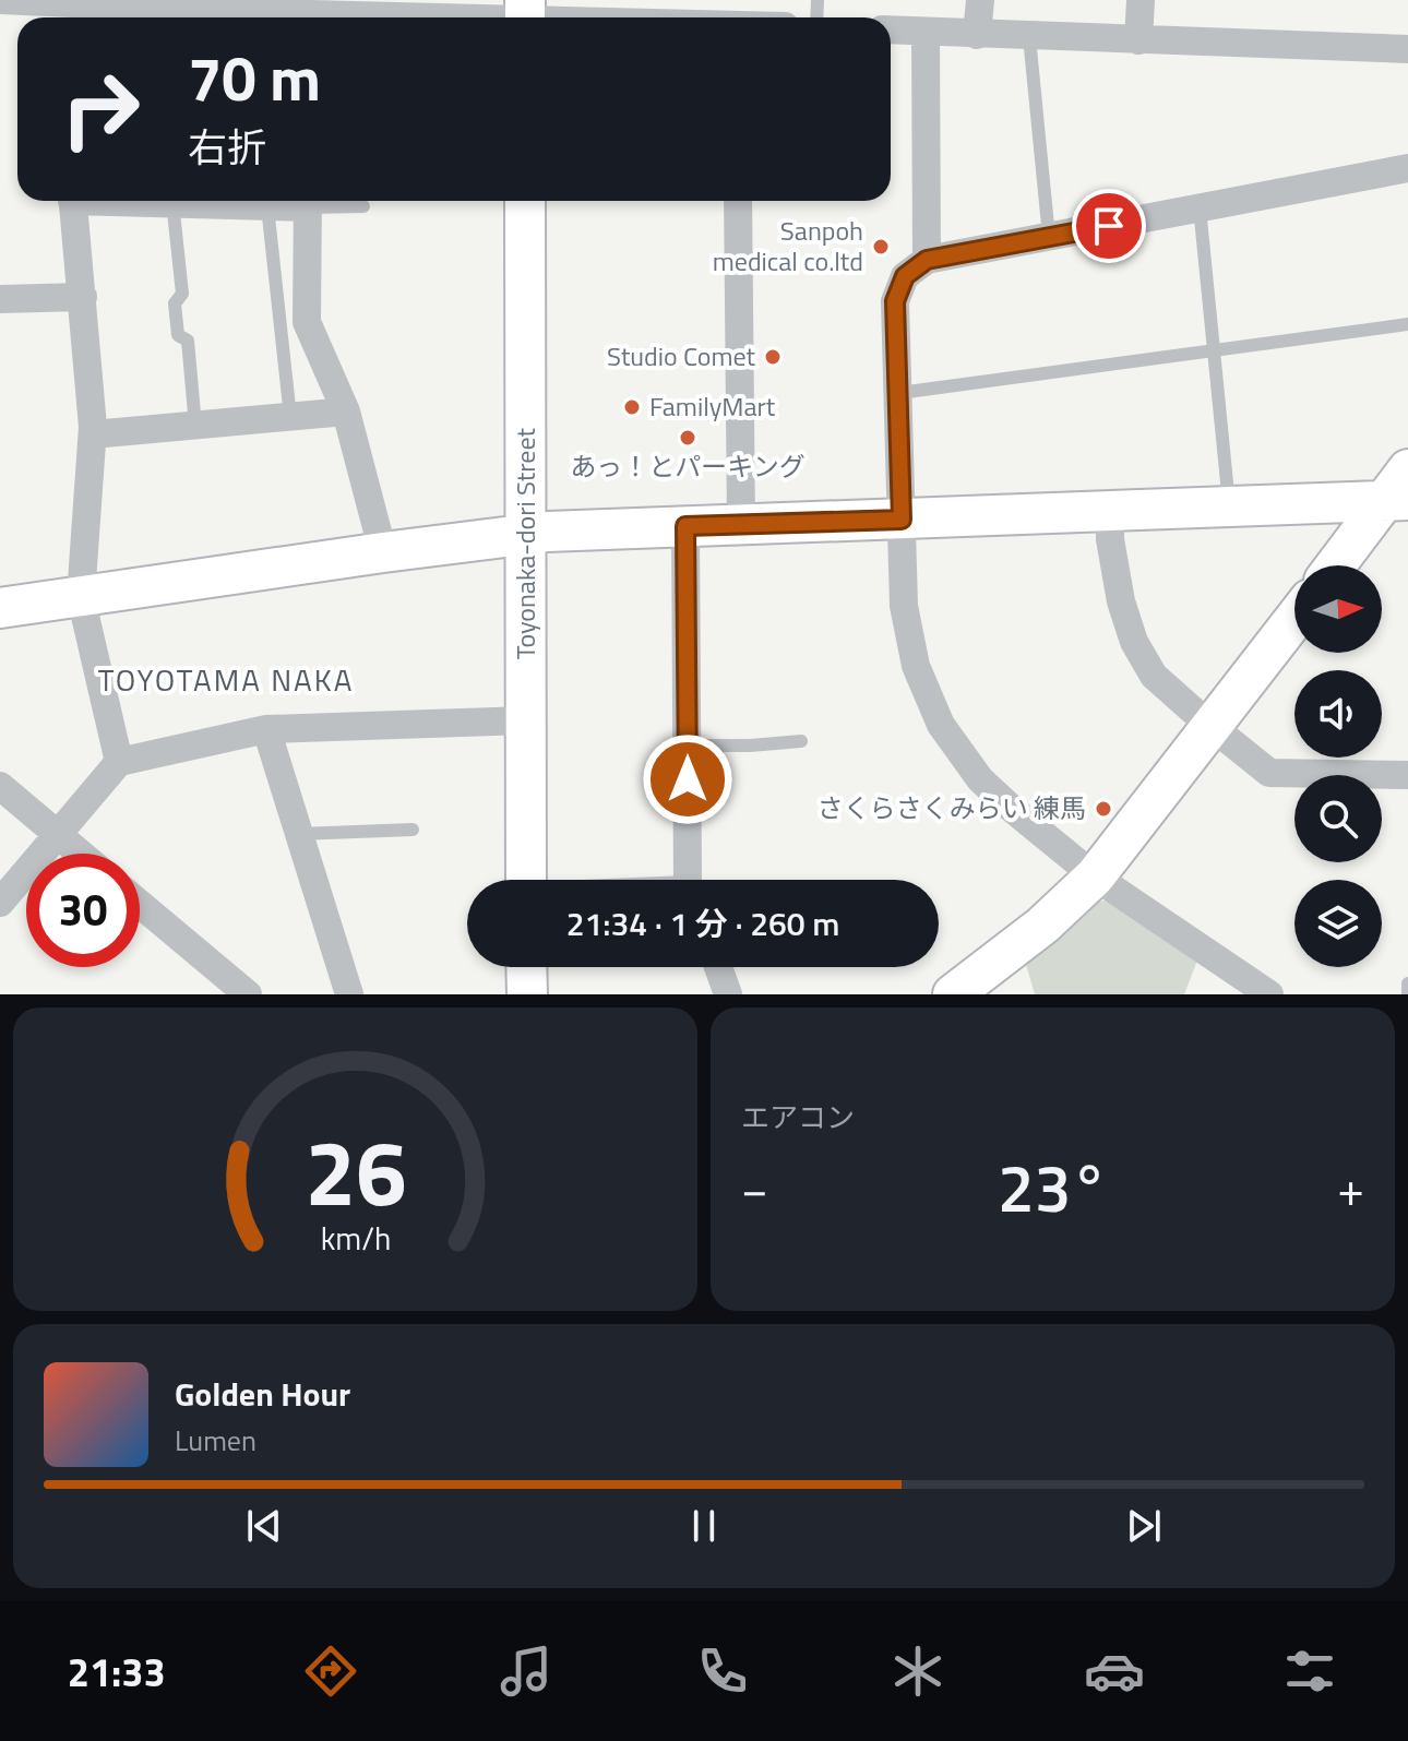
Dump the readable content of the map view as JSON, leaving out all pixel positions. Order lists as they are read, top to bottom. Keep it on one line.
{"streets":{"street":["Toyonaka-dori Street"]},"districts":["TOYOTAMA NAKA"],"places":["Sanpoh medical co.ltd","Studio Comet","FamilyMart","あっ！とパーキング","さくらさくみらい 練馬"],"north":"right","page":{"turn":["70 m","右折"],"limit":"30","trip":"21:34 · 1 分 · 260 m","tile":"エアコン","heat":["−","23°","+"],"song":["Golden Hour","Lumen"],"tabs":"21:33","gauge":["26","km/h"]}}
